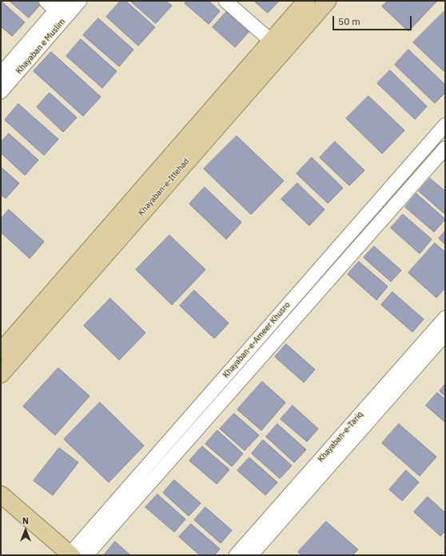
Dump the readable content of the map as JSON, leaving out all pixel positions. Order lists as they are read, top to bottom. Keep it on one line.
{"streets":{"main road":["Khayaban-e-Ittehad"],"street":["Khayaban e Muslim","Khayaban-e-Ameer Khusro","Khayaban-e-Tariq"]},"scale_bar":"50 m","north":"top"}
